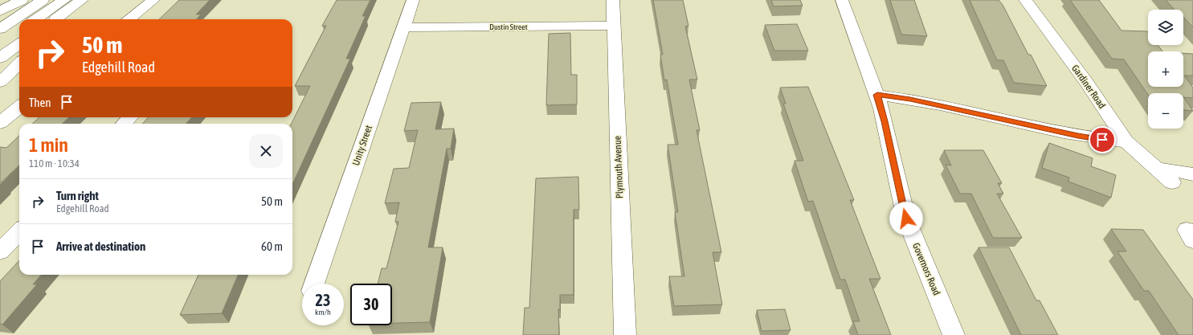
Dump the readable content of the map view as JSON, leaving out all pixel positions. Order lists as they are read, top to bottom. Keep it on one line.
{"streets":{"main road":["Dustin Street","Gardiner Road","Unity Street","Plymouth Avenue","Governors Road"]},"crossings":[["Dustin Street","Unity Street"],["Dustin Street","Plymouth Avenue"]],"page":{"map_buttons":["+","−"],"turn":["50 m","Edgehill Road"],"then":"Then","heading":["1 min","110 m · 10:34"],"list":[{"name":"Turn right","note":"Edgehill Road","value":"50 m"},{"name":"Arrive at destination","value":"60 m"}],"speed":"23 km/h","limit":"30"}}
